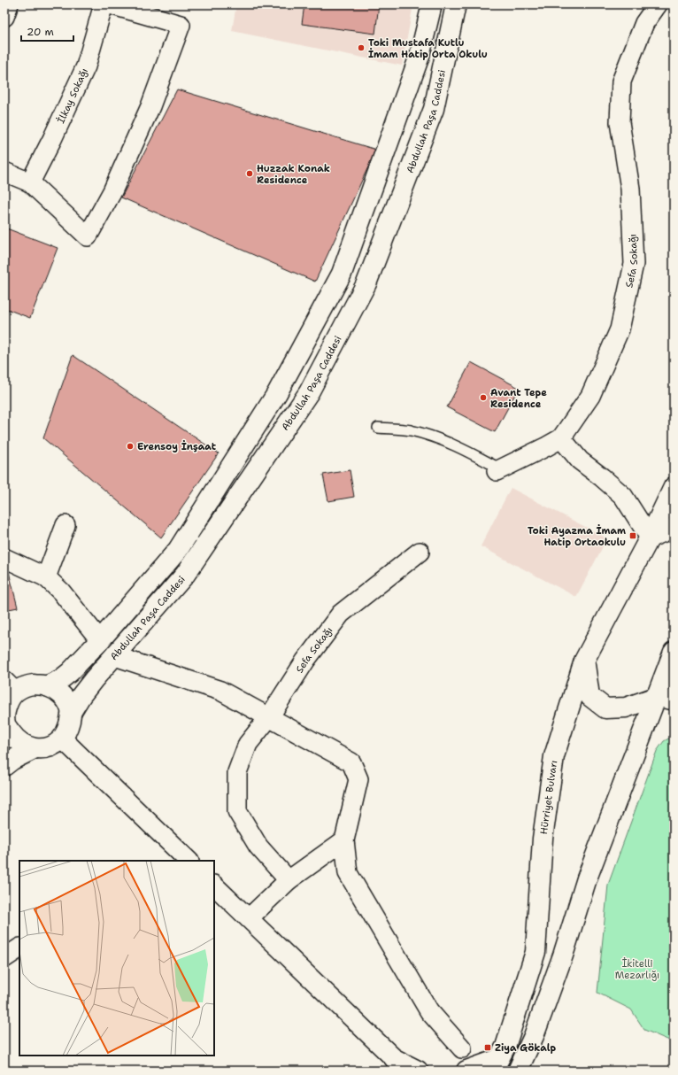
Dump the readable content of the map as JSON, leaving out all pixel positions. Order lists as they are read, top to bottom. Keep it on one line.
{"streets":{"main road":["Abdullah Paşa Caddesi","Hürriyet Bulvarı"],"street":["İlkay Sokağı","Sefa Sokağı"]},"parks":["İkitelli Mezarlığı"],"places":{"other":["Toki Mustafa Kutlu İmam Hatip Orta Okulu","Huzzak Konak Residence","Avant Tepe Residence","Erensoy İnşaat"],"transit":["Toki Ayazma İmam Hatip Ortaokulu","Ziya Gökalp"]},"scale_bar":"20 m"}
